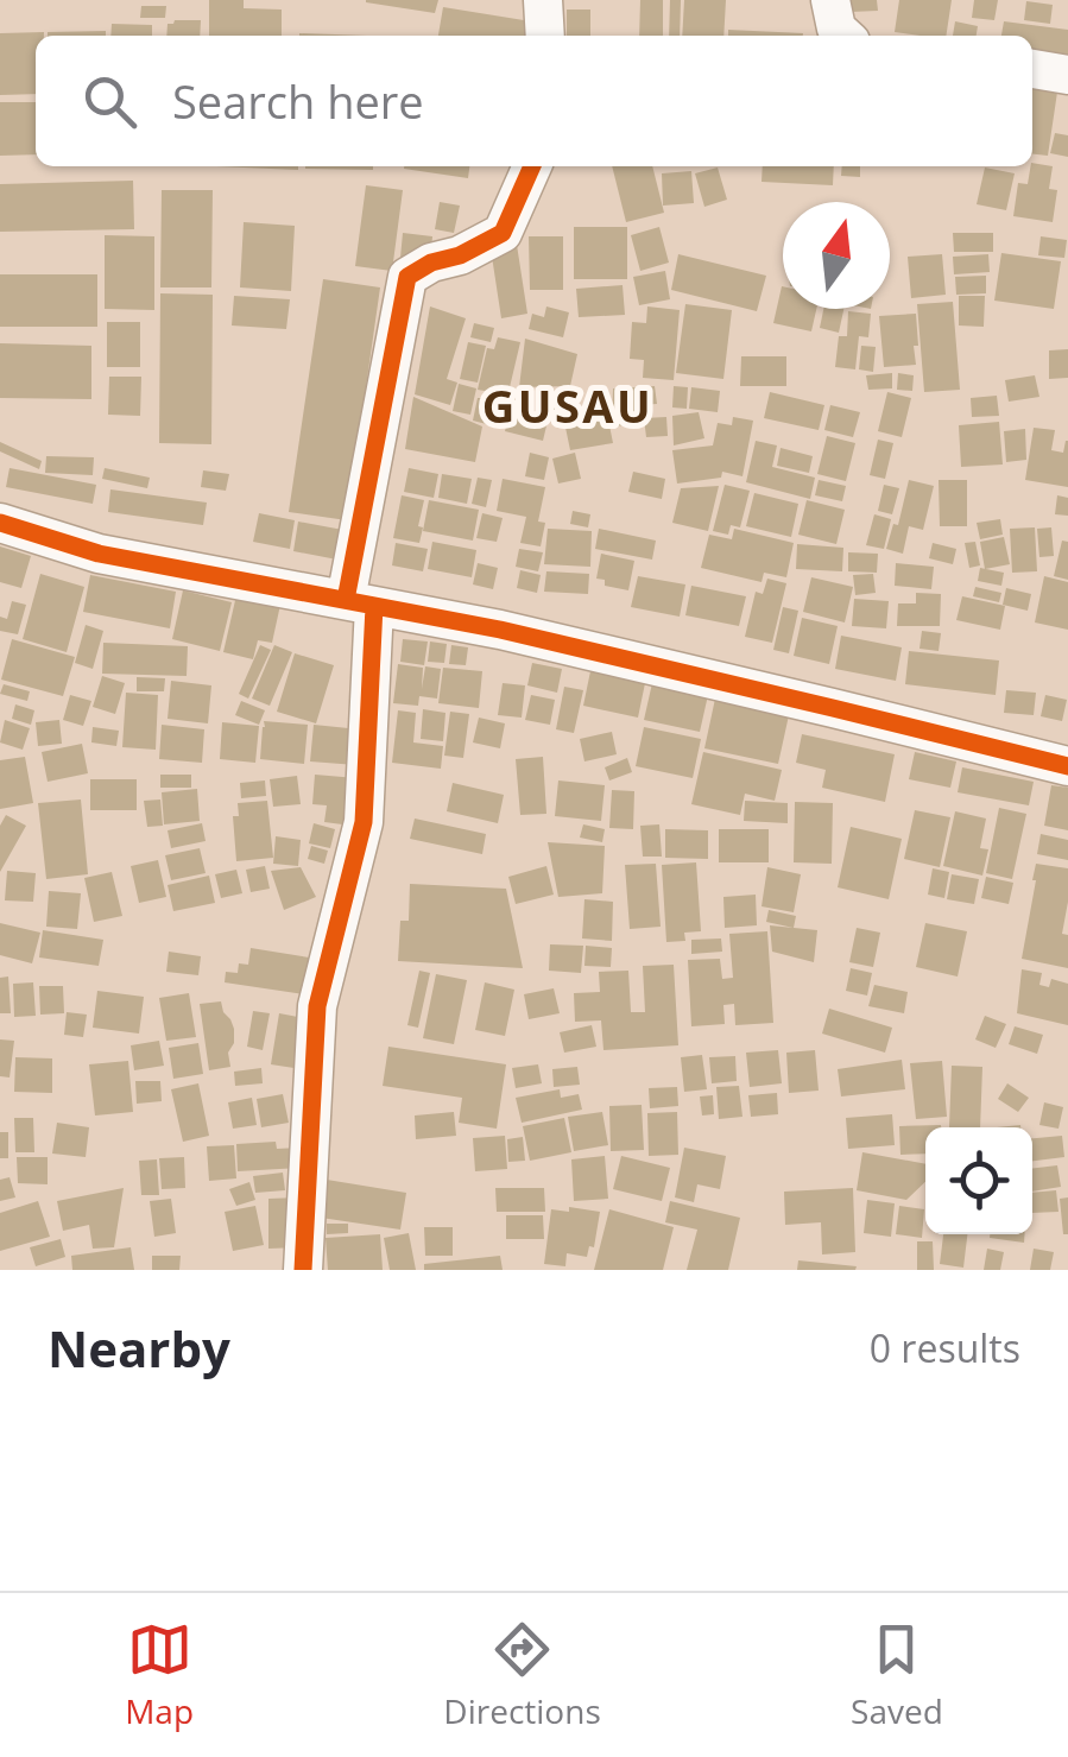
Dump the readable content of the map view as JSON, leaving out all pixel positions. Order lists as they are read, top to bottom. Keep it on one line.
{"districts":["GUSAU"],"north":"top","page":{"search":"Search here","heading":["Nearby","0 results"],"nav":["Map","Directions","Saved"]}}
